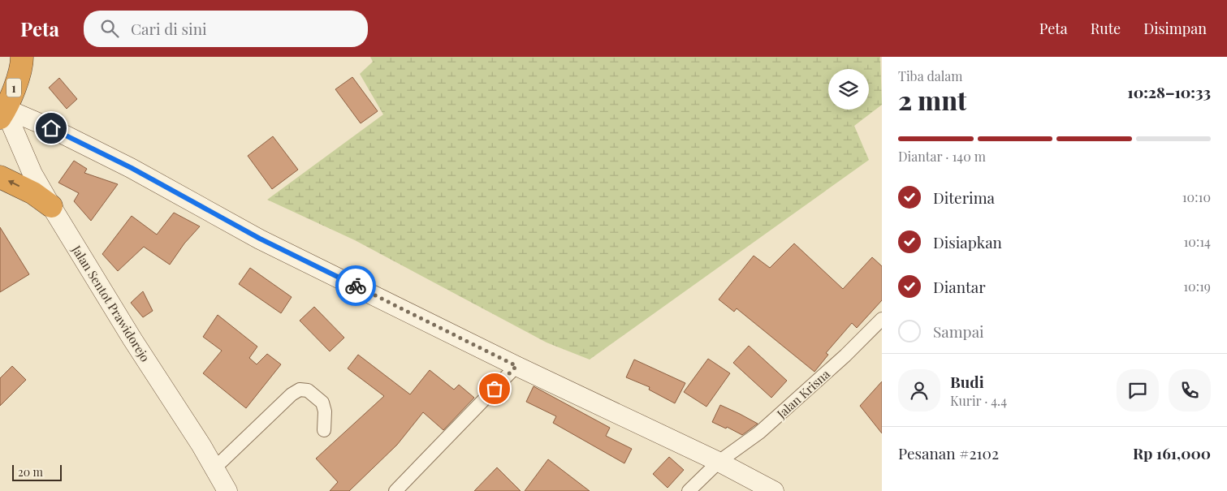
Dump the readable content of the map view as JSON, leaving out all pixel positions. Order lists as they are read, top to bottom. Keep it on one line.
{"streets":{"highway":["1"],"main road":["Jalan Sentot Prawidorejo"],"street":["Jalan Krisna"]},"crossings":[["1","Jalan Sentot Prawidorejo"]],"scale_bar":"20 m","page":{"header":"Peta","search":"Cari di sini","nav":["Peta","Rute","Disimpan"],"heading":["2 mnt","Tiba dalam","10:28–10:33"],"panel":["Budi","Kurir · 4.4","Pesanan #2102","Rp 161,000"],"bar":"Diantar · 140 m","list":[["Diterima","10:10"],["Disiapkan","10:14"],["Diantar","10:19"],"Sampai"],"scale":"20 m"}}
